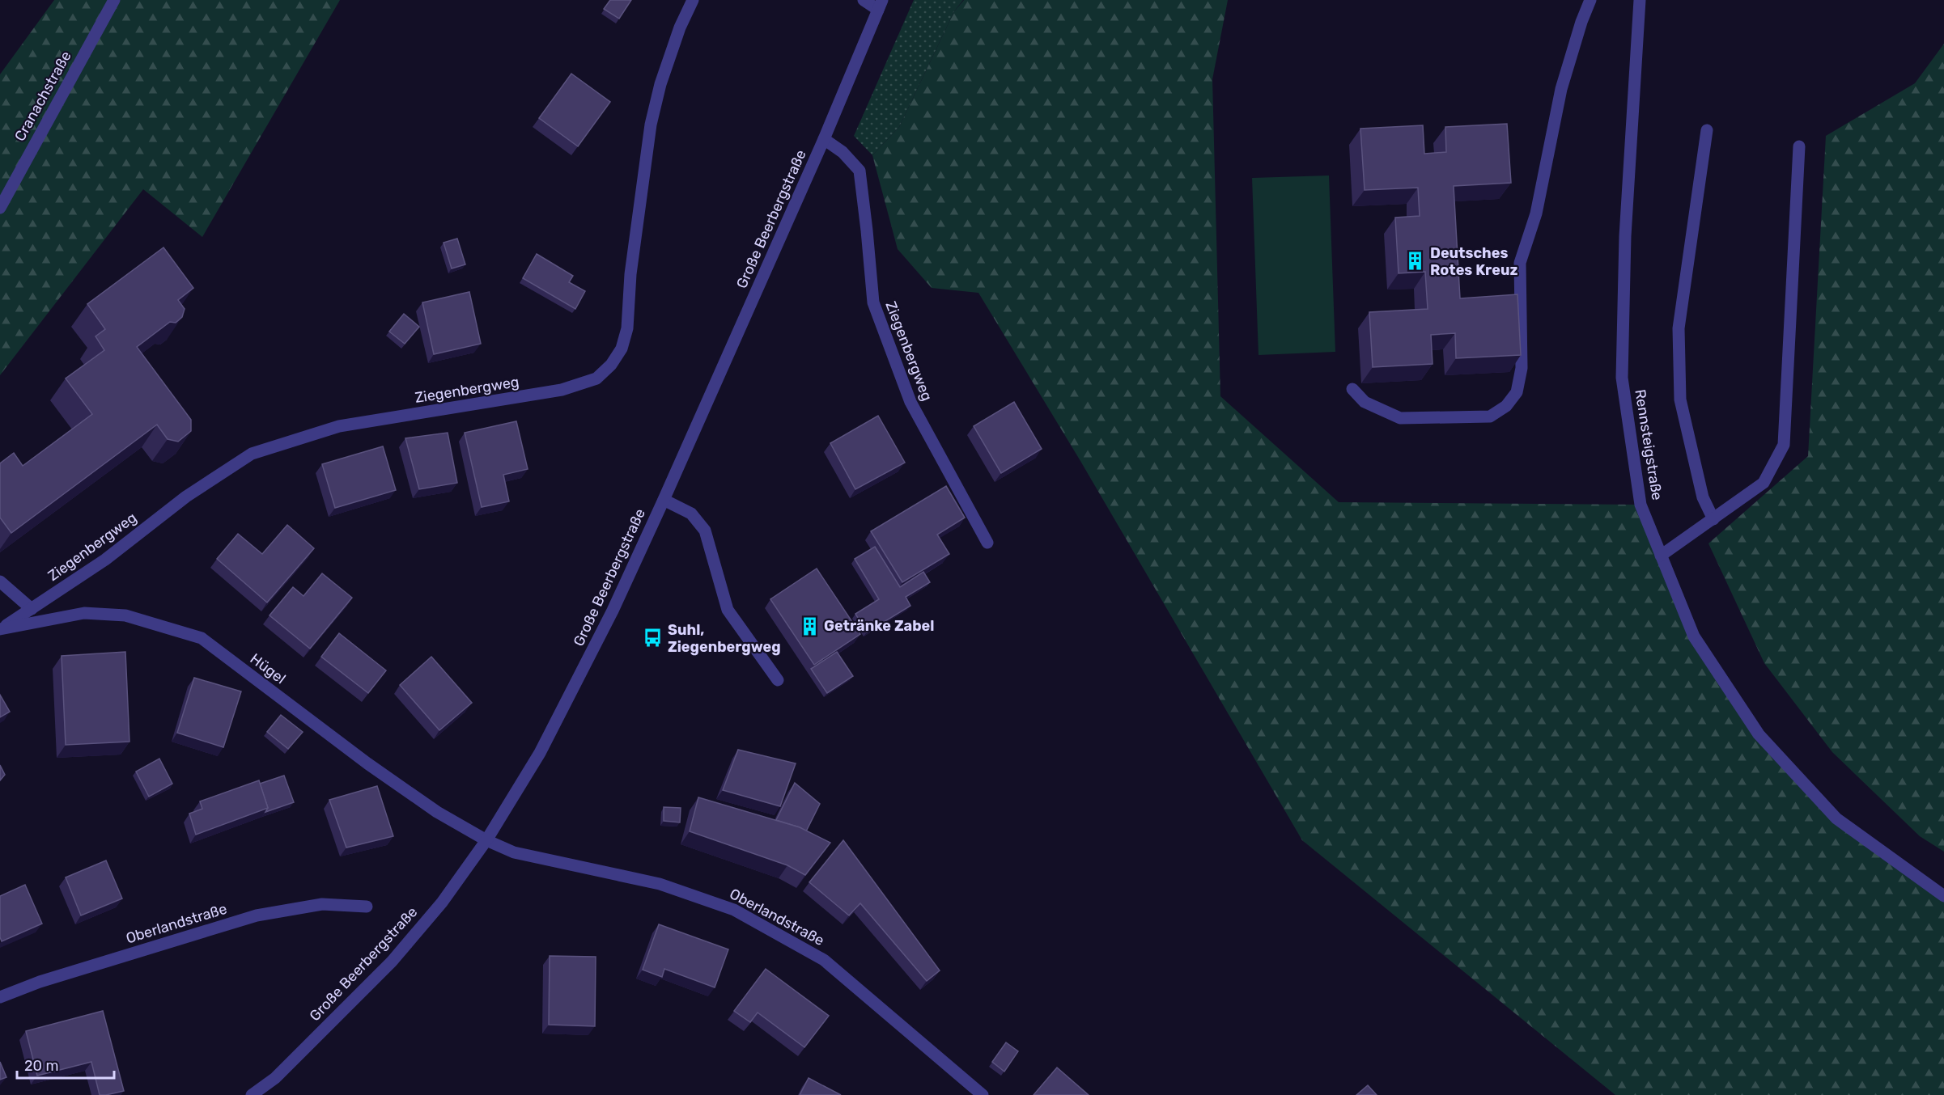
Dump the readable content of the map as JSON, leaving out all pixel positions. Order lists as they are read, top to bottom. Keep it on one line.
{"streets":{"street":["Cranachstraße","Große Beerbergstraße","Ziegenbergweg","Rennsteigstraße","Hügel","Oberlandstraße"]},"crossings":[["Große Beerbergstraße","Ziegenbergweg"],["Große Beerbergstraße","Hügel"],["Große Beerbergstraße","Oberlandstraße"],["Ziegenbergweg","Hügel"],["Hügel","Oberlandstraße"]],"places":{"building":["Deutsches Rotes Kreuz","Getränke Zabel"],"bus stop":["Suhl, Ziegenbergweg"]},"scale_bar":"20 m"}
